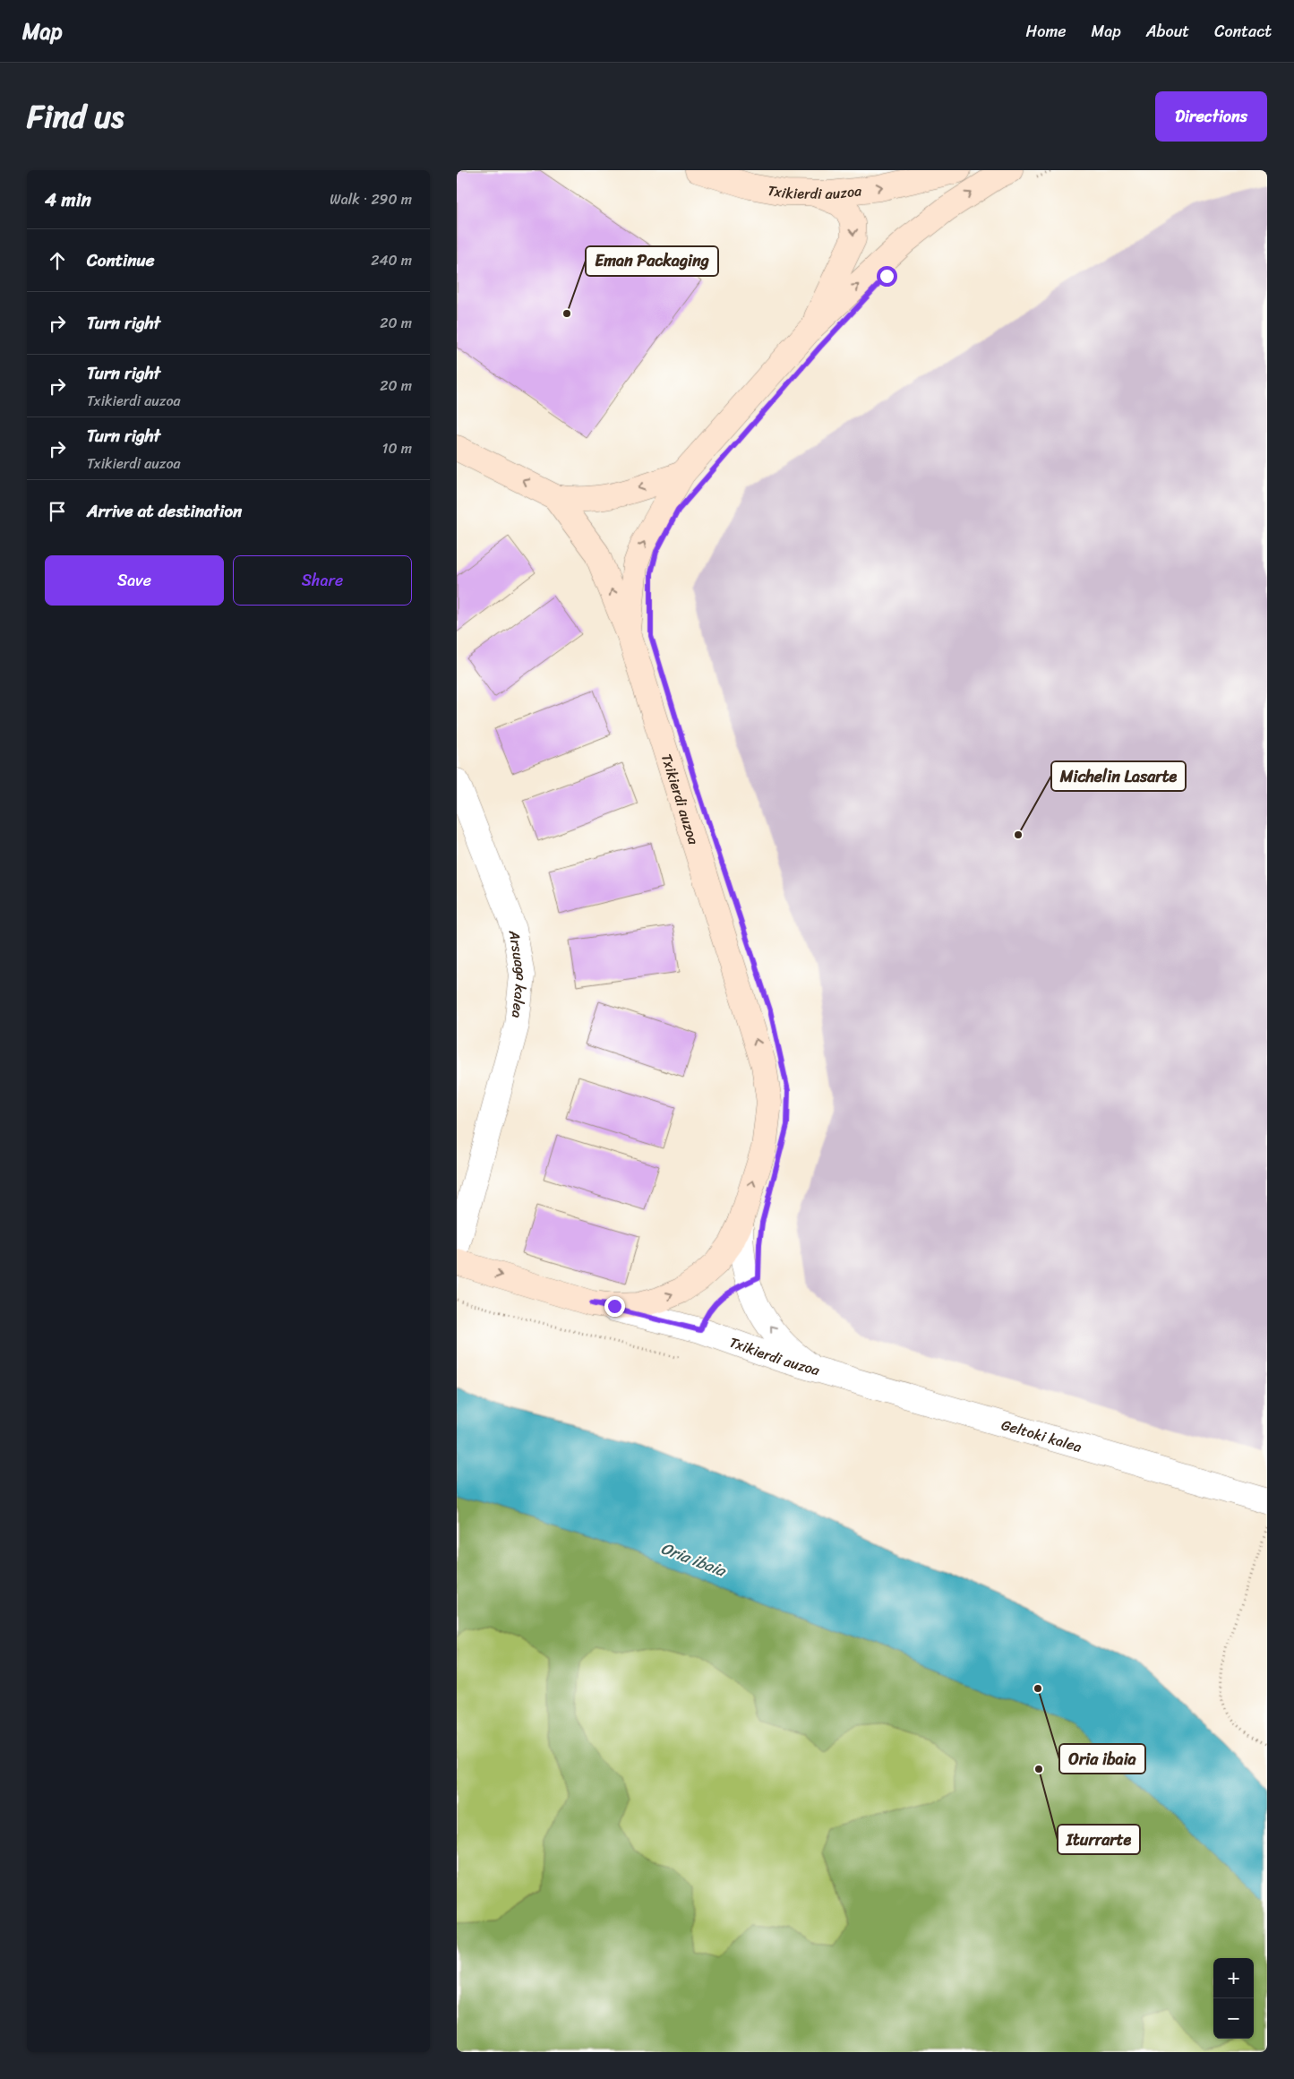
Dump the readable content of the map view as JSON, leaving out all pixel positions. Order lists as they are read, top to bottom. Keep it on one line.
{"streets":{"street":["Txikierdi auzoa","Arsuaga kalea","Geltoki kalea"]},"crossings":[["Txikierdi auzoa","Geltoki kalea"]],"water":["Oria ibaia"],"places":["Eman Packaging","Michelin Lasarte","Oria ibaia","Iturrarte"],"page":{"header":"Map","nav":["Home","Map","About","Contact"],"title":"Find us","buttons":["Directions",["Save","Share"]],"heading":["4 min","Walk · 290 m"],"list":[["Continue","240 m"],["Turn right","20 m"],["Turn right","Txikierdi auzoa","20 m"],["Turn right","Txikierdi auzoa","10 m"],"Arrive at destination"],"map_buttons":["+","−"]}}
